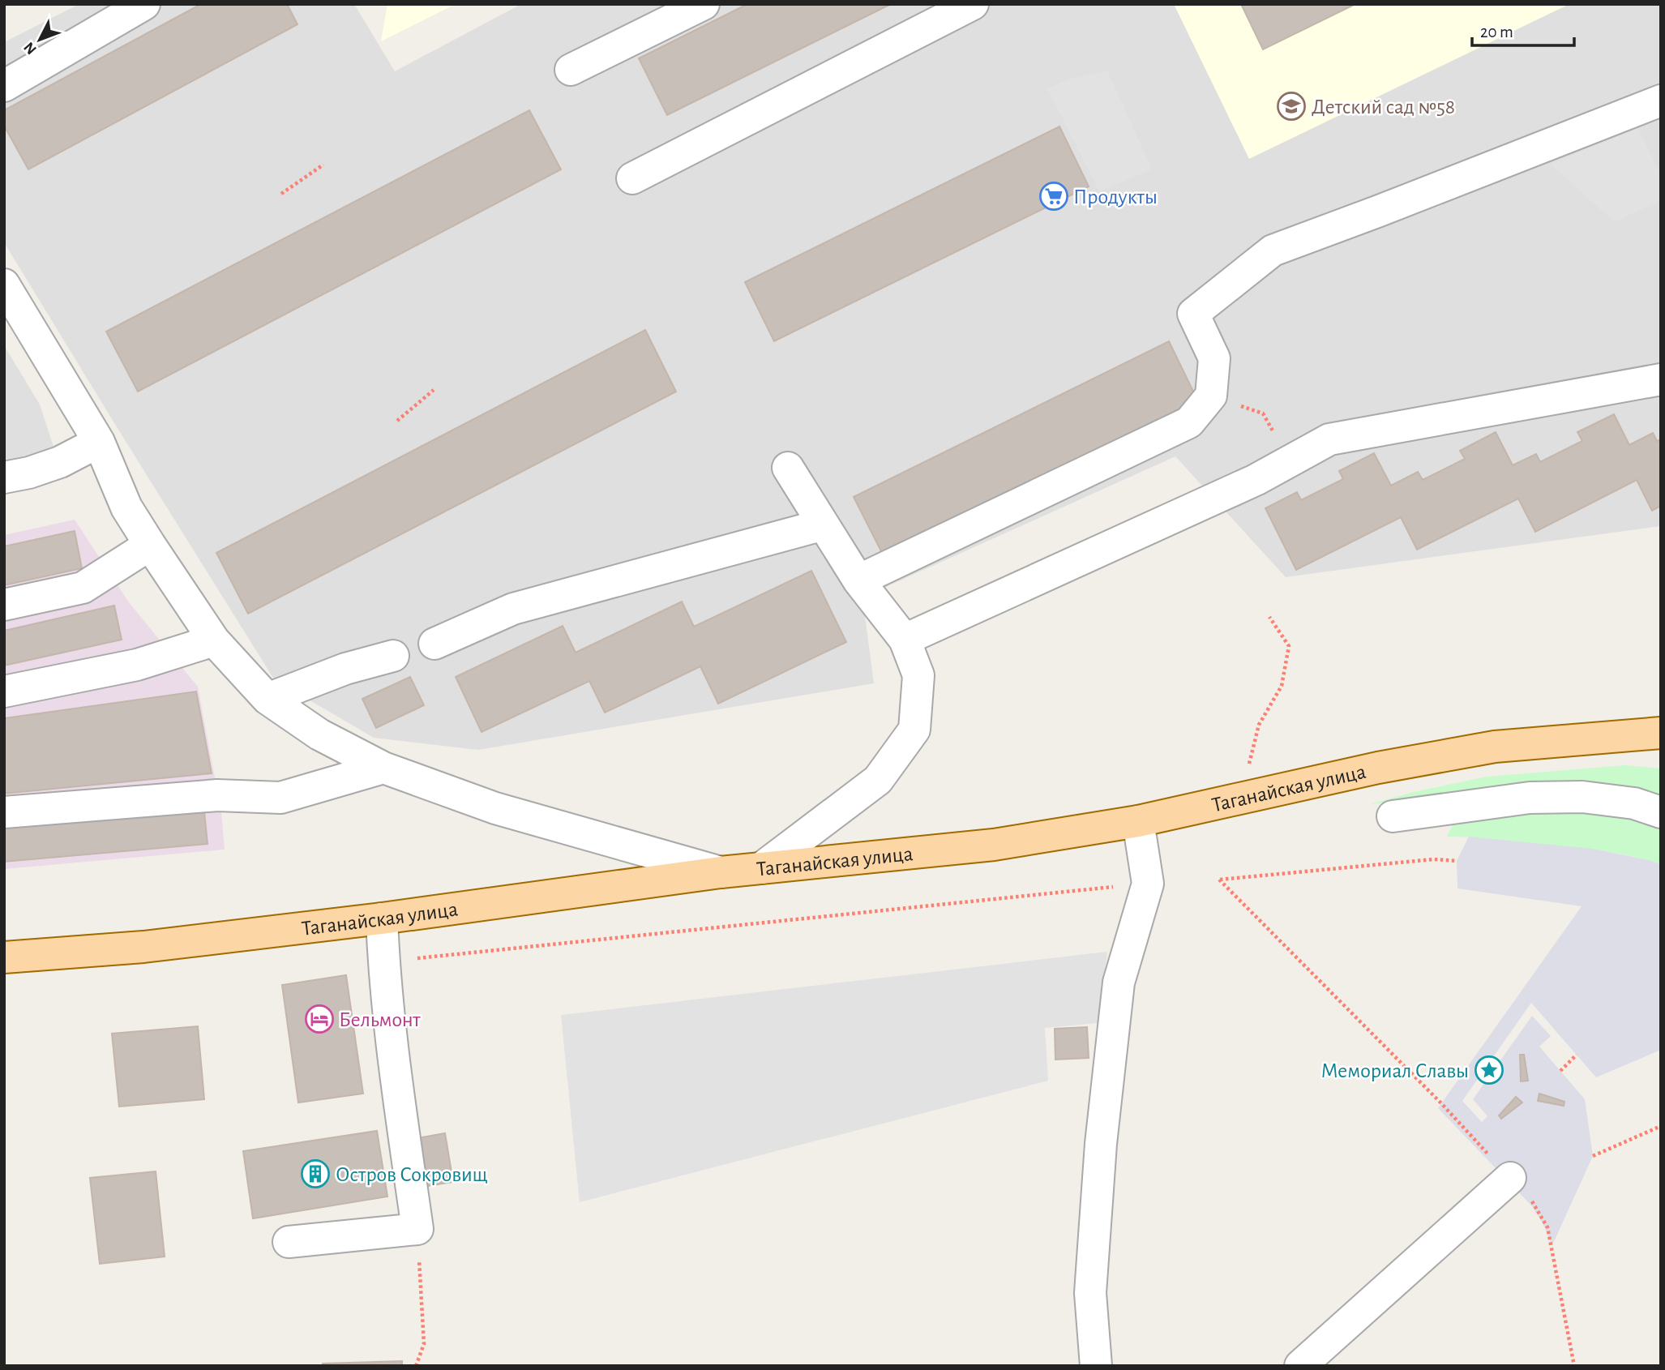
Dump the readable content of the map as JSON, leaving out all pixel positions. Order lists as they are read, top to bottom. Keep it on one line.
{"streets":{"main road":["Таганайская улица"]},"places":{"school or university":["Детский сад №58"],"supermarket":["Продукты"],"hotel":["Бельмонт"],"place":["Мемориал Славы"],"building":["Остров Сокровищ"]},"scale_bar":"20 m","north":"bottom left"}
